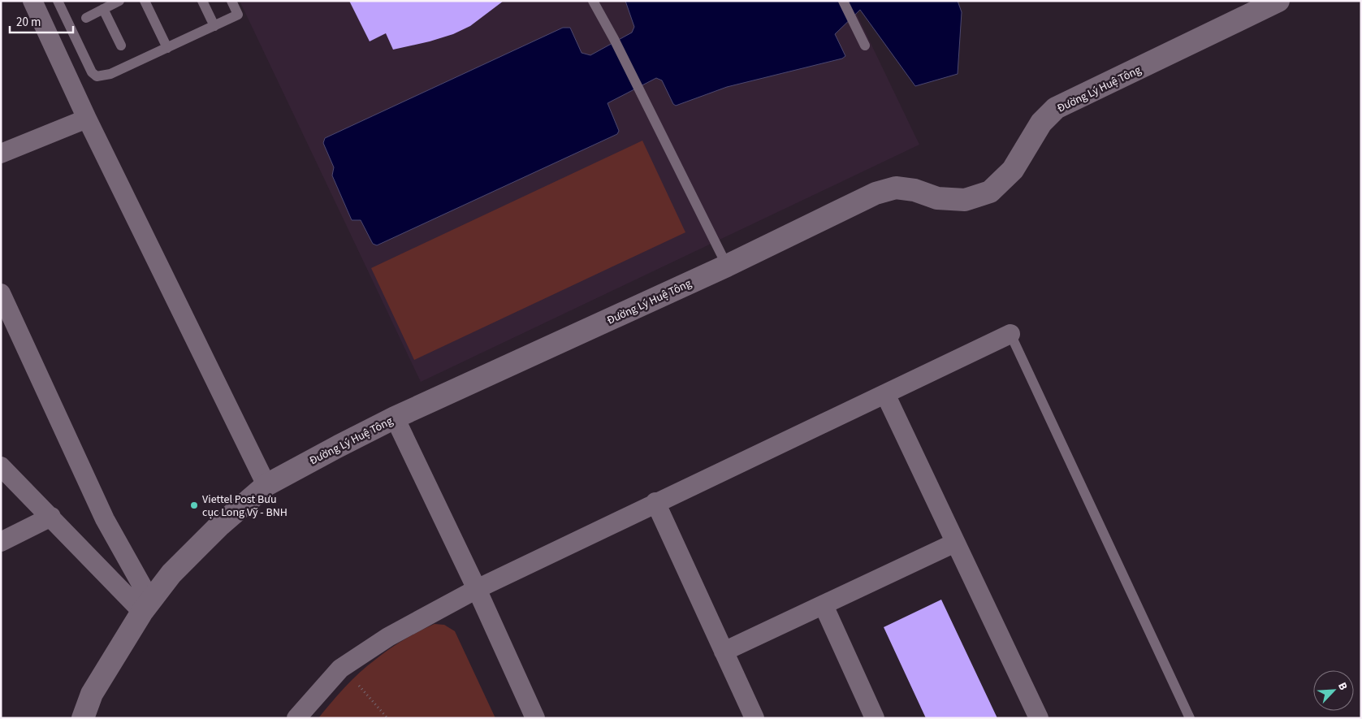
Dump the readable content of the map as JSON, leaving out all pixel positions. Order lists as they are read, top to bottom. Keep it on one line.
{"streets":{"main road":["Đường Lý Huệ Tông"]},"places":["Viettel Post Bưu cục Long Vỹ - BNH"],"scale_bar":"20 m","north":"top right"}
